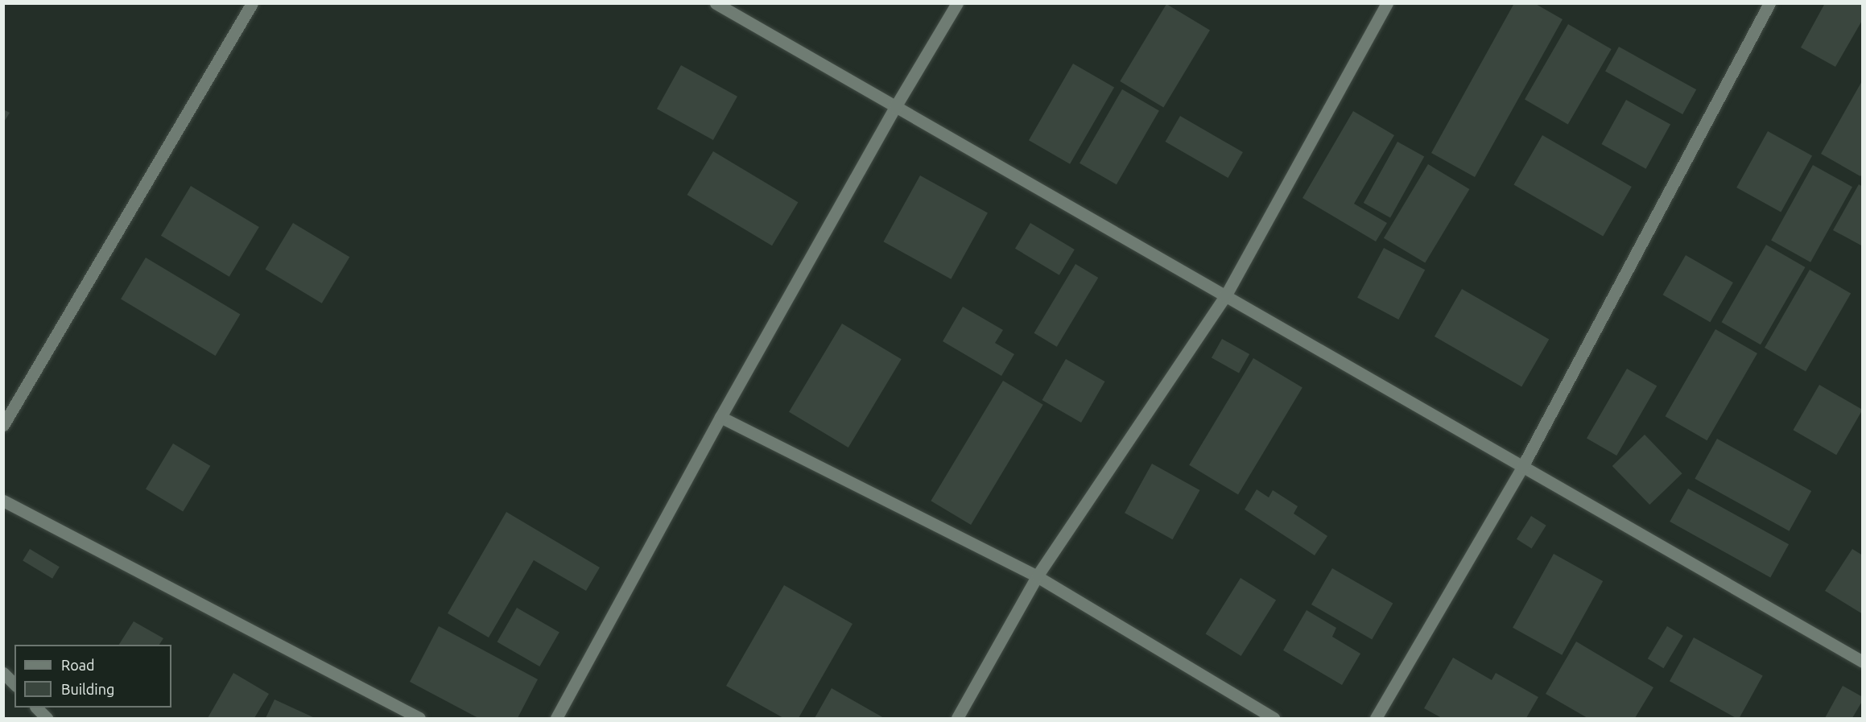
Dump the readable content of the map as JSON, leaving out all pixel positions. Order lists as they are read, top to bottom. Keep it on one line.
{"legend":["Road","Building"]}
